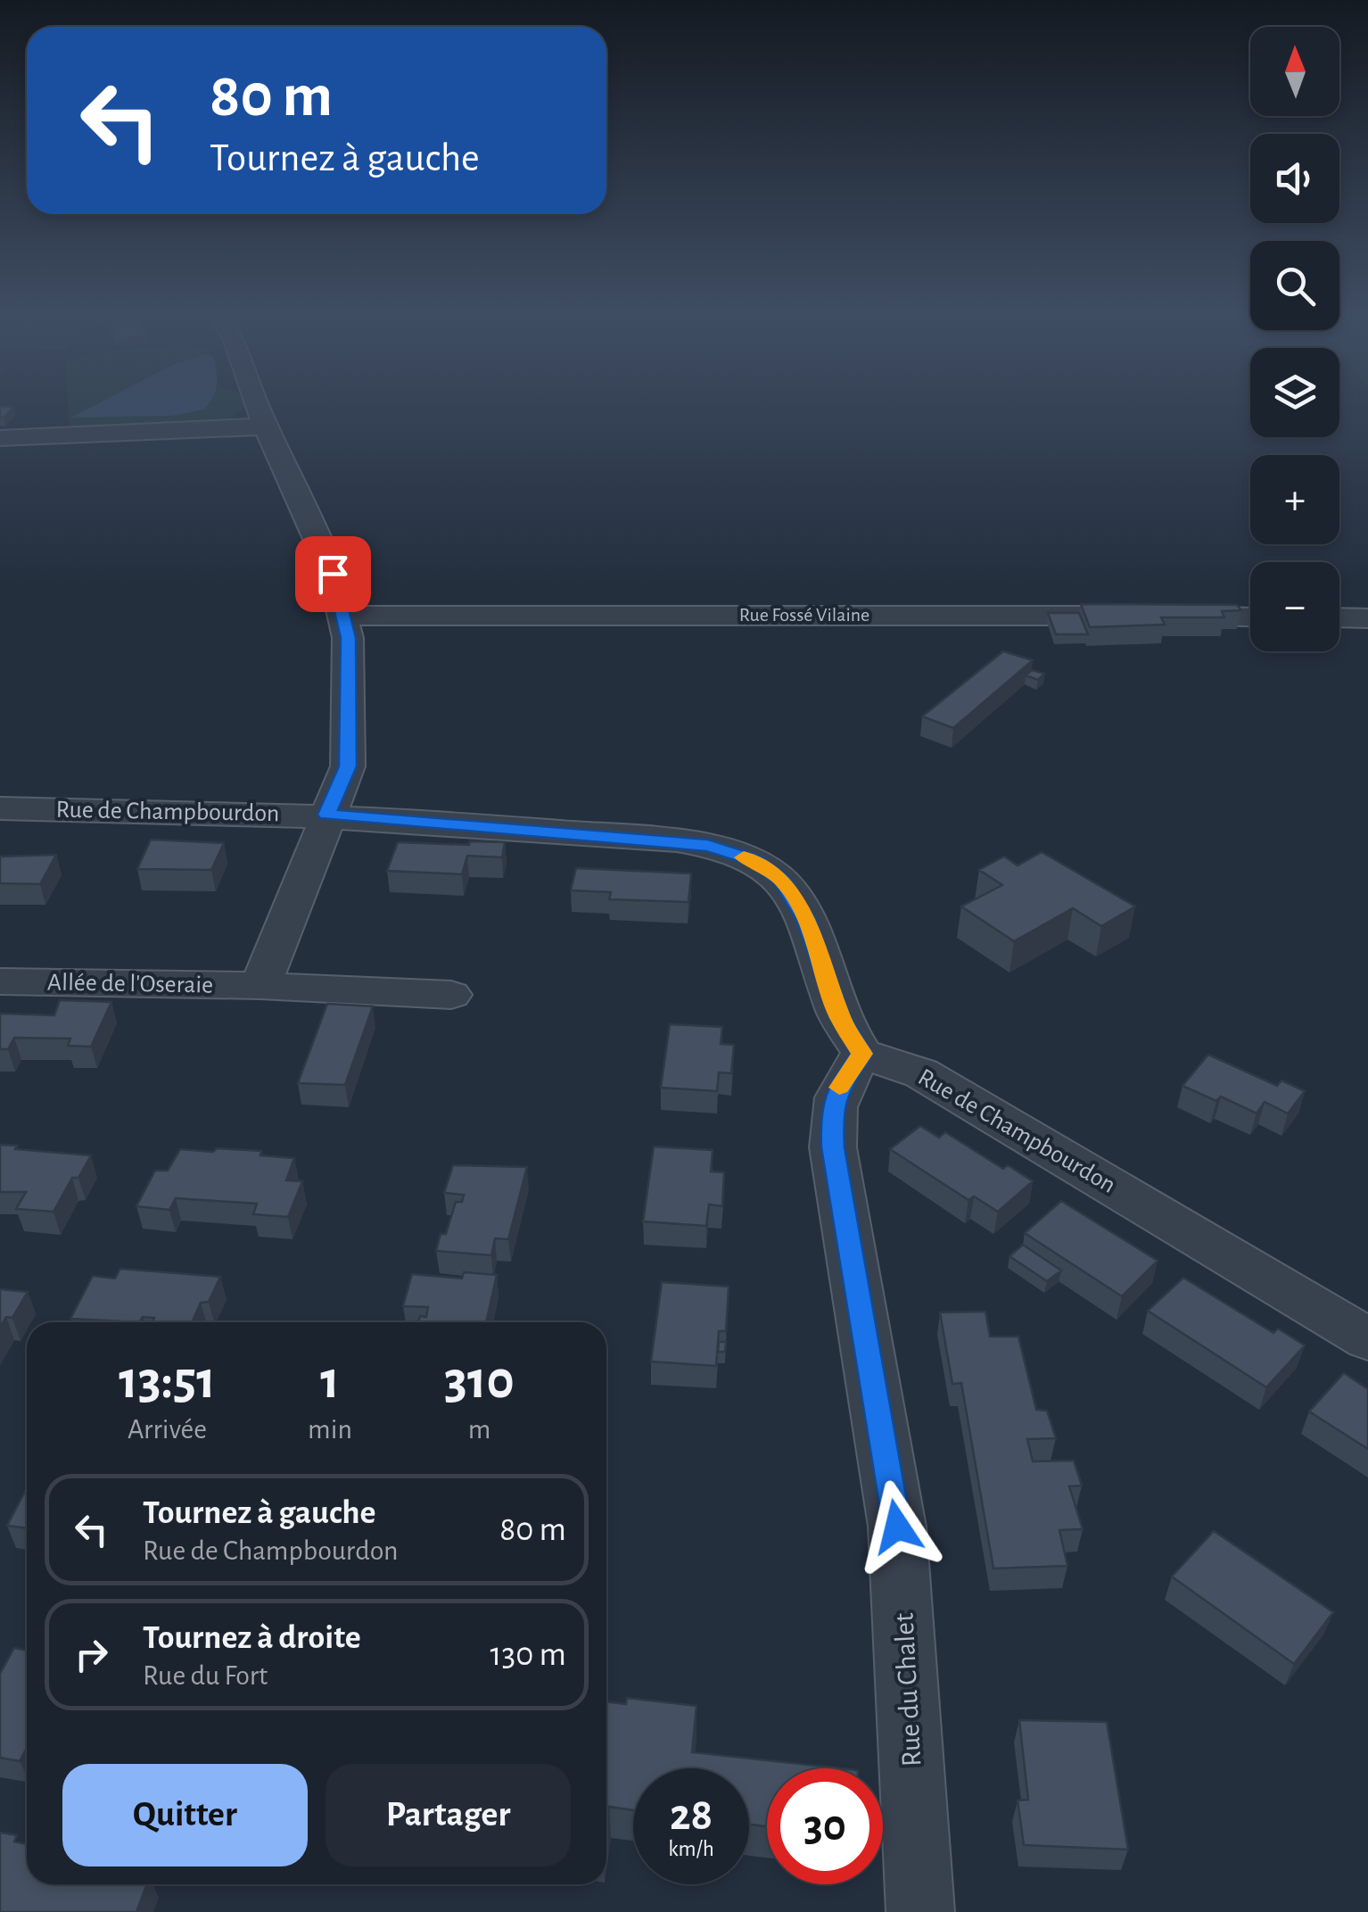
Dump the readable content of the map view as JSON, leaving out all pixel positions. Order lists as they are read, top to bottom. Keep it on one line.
{"streets":{"street":["Rue Fossé Vilaine","Rue de Champbourdon","Allée de l'Oseraie","Rue du Chalet"]},"crossings":[["Rue de Champbourdon","Rue du Chalet"]],"north":"top","page":{"map_buttons":["+","−"],"turn":["80 m","Tournez à gauche"],"eta":["13:51","Arrivée","1","min","310","m"],"list":[{"name":"Tournez à gauche","note":"Rue de Champbourdon","value":"80 m"},{"name":"Tournez à droite","note":"Rue du Fort","value":"130 m"}],"buttons":["Quitter","Partager"],"speed":"28 km/h","limit":"30"}}
